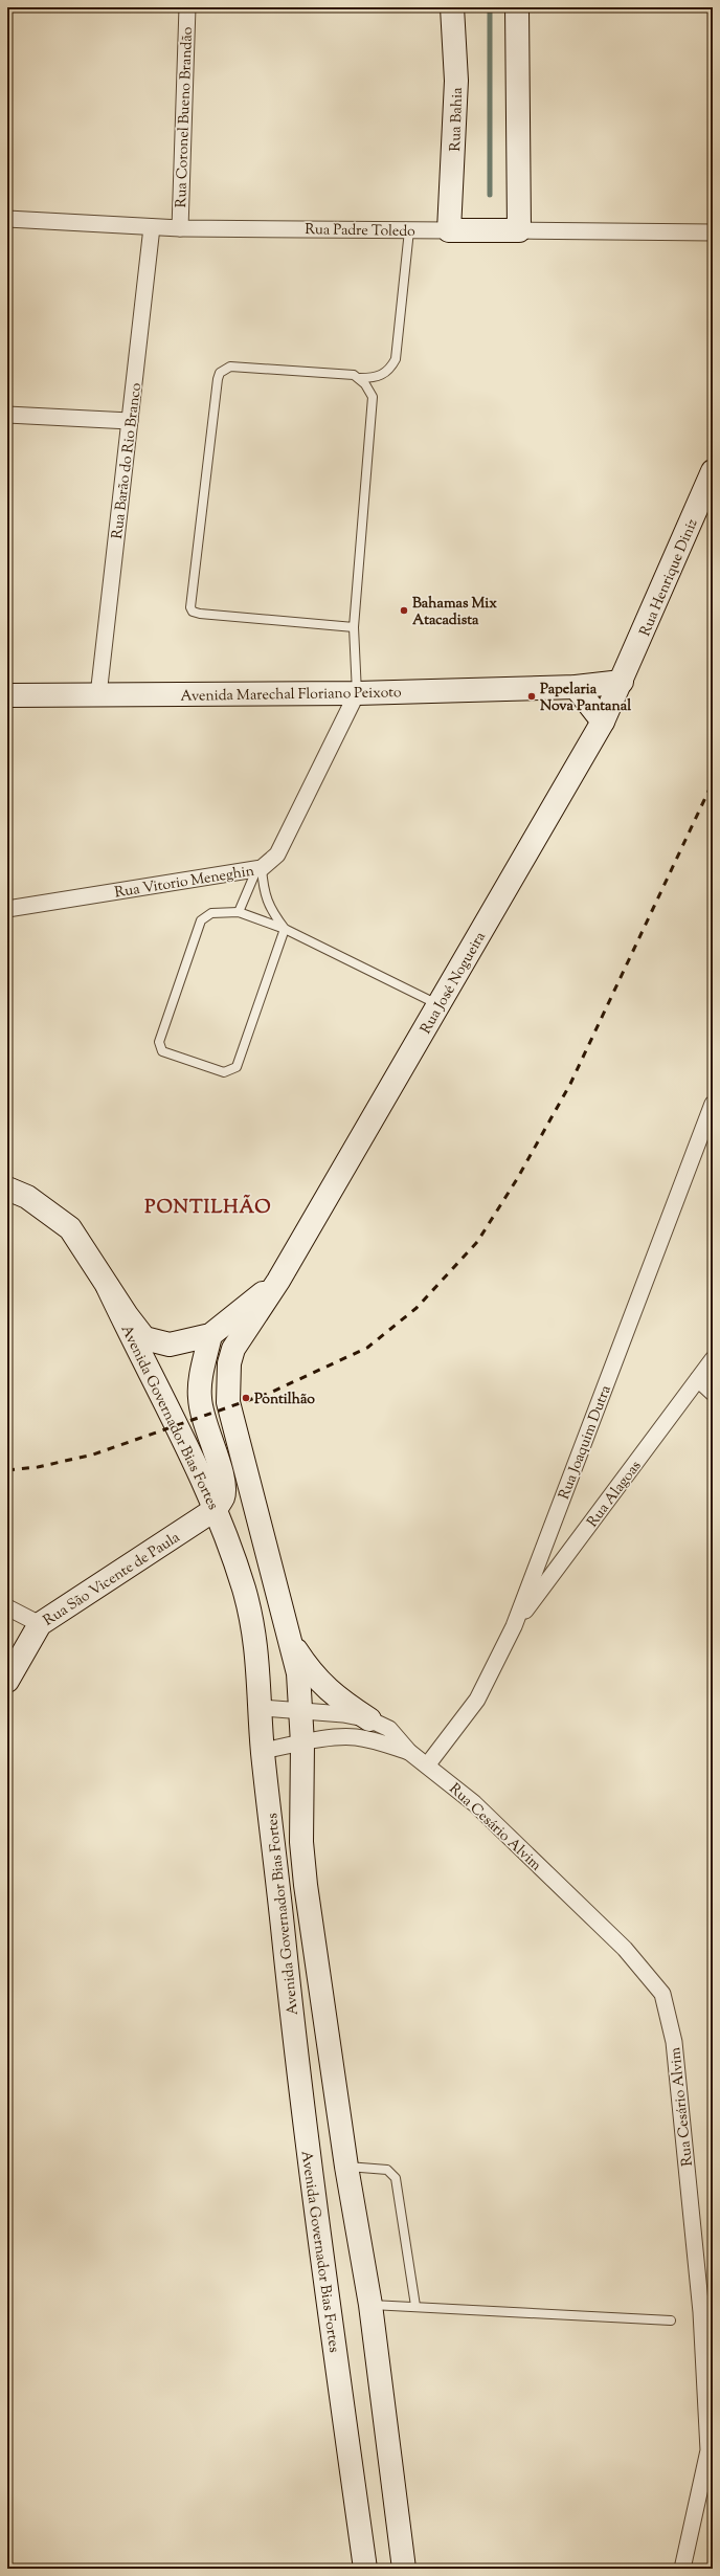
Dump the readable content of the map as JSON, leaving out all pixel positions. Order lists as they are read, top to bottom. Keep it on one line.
{"streets":{"main road":["Rua Bahia","Rua Padre Toledo","Rua Henrique Diniz","Avenida Marechal Floriano Peixoto","Rua José Nogueira","Avenida Governador Bias Fortes","Rua São Vicente de Paula"],"street":["Rua Coronel Bueno Brandão","Rua Barão do Rio Branco","Rua Vitorio Meneghin","Rua Joaquim Dutra","Rua Alagoas","Rua Cesário Alvim"]},"crossings":[["Rua Coronel Bueno Brandão","Rua Padre Toledo"],["Rua Bahia","Rua Padre Toledo"],["Rua Padre Toledo","Rua Barão do Rio Branco"],["Rua Barão do Rio Branco","Avenida Marechal Floriano Peixoto"],["Rua Henrique Diniz","Avenida Marechal Floriano Peixoto"],["Rua Henrique Diniz","Rua José Nogueira"],["Avenida Marechal Floriano Peixoto","Rua Vitorio Meneghin"],["Avenida Marechal Floriano Peixoto","Rua José Nogueira"],["Rua José Nogueira","Avenida Governador Bias Fortes"],["Avenida Governador Bias Fortes","Rua São Vicente de Paula"],["Rua Joaquim Dutra","Rua Alagoas"],["Rua Joaquim Dutra","Rua Cesário Alvim"]],"districts":["PONTILHÃO"],"places":["Bahamas Mix Atacadista","Papelaria Nova Pantanal","Pontilhão"]}
